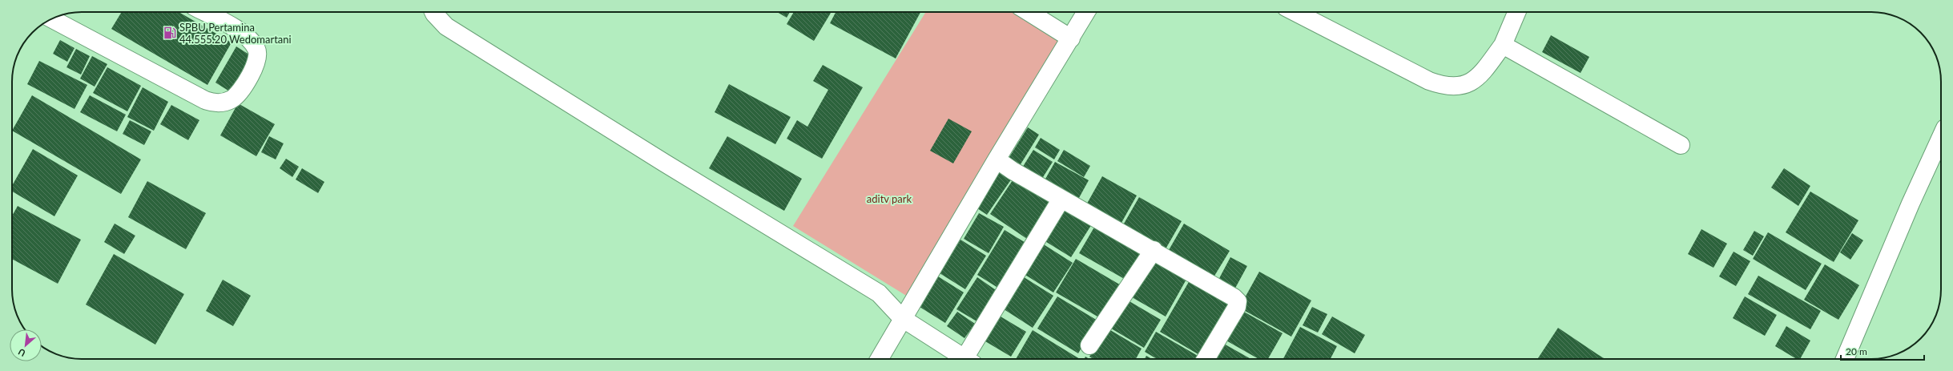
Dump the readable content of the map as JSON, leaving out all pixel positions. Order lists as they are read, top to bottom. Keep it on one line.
{"parks":["aditv park"],"places":{"fuel station":["SPBU Pertamina 44.555.20 Wedomartani"]},"scale_bar":"20 m","north":"bottom left"}
